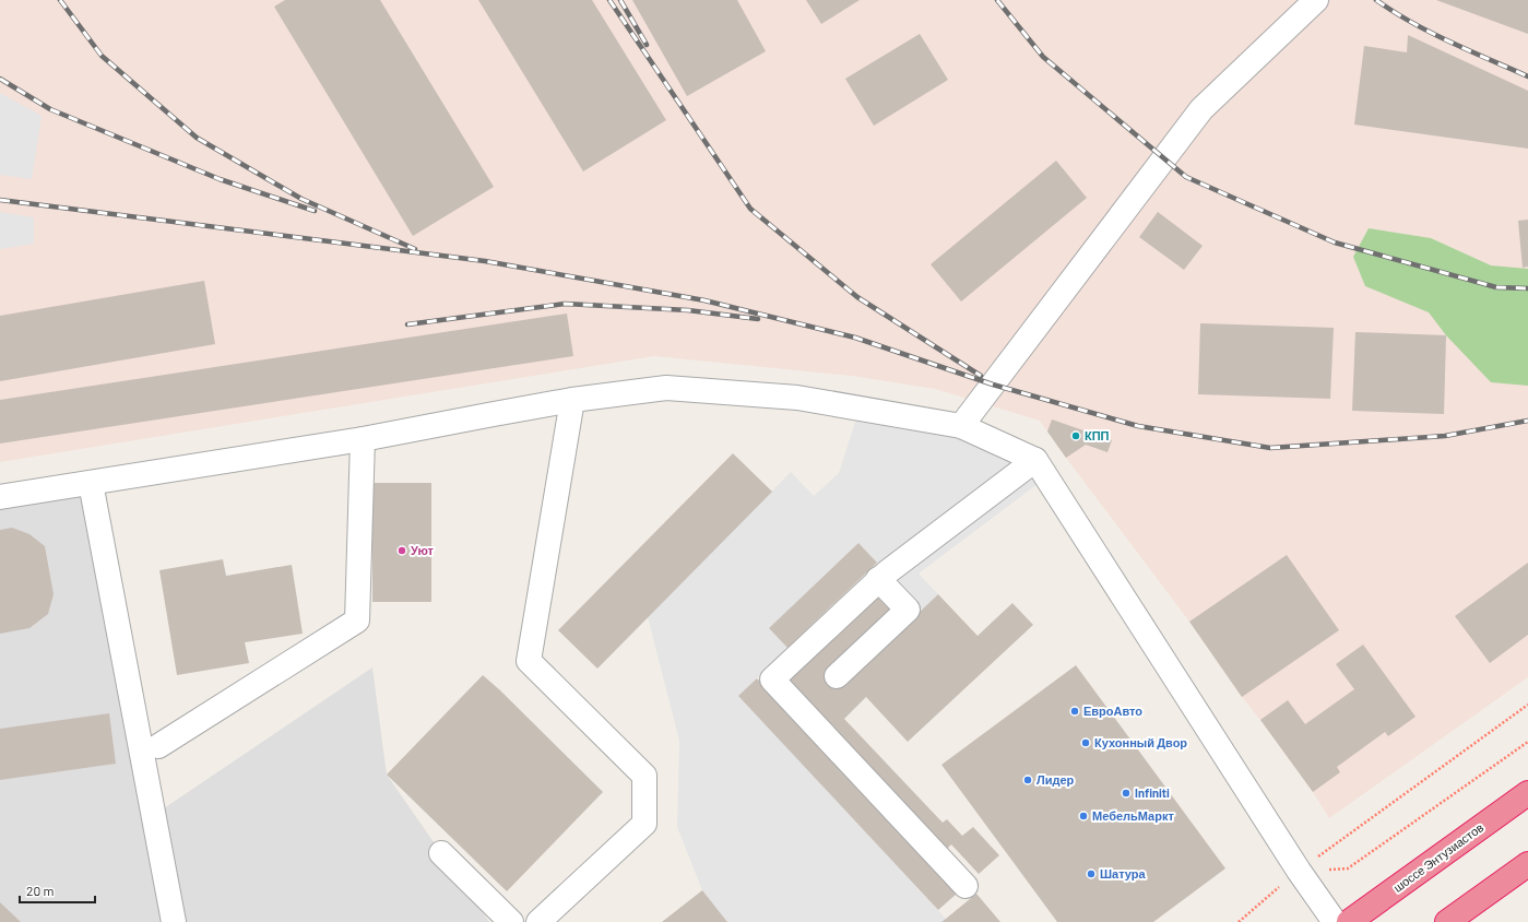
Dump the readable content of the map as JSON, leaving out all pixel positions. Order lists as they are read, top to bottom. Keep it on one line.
{"streets":{"highway":["шоссе Энтузиастов"]},"places":["КПП","Уют","ЕвроАвто","Кухонный Двор","Лидер","Infiniti","МебельМаркт","Шатура"],"scale_bar":"20 m"}
